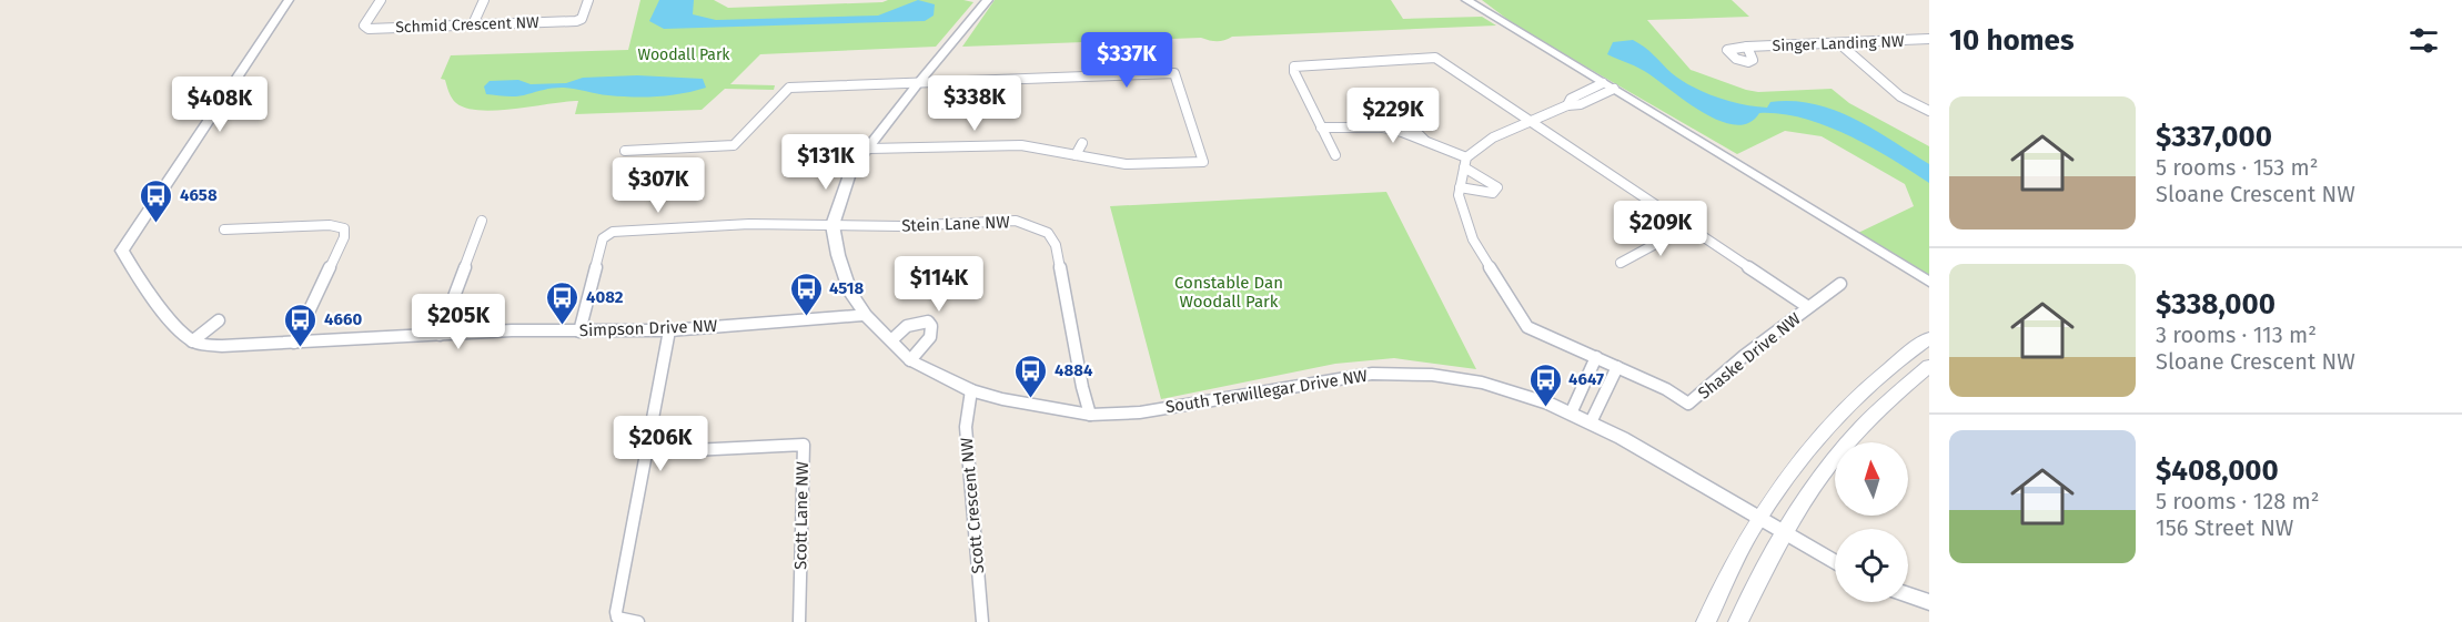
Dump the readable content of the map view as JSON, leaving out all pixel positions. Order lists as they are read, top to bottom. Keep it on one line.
{"streets":{"street":["Schmid Crescent NW","Singer Landing NW","Stein Lane NW","Simpson Drive NW","Shaske Drive NW","South Terwillegar Drive NW","Scott Crescent NW","Scott Lane NW"]},"crossings":[["Stein Lane NW","South Terwillegar Drive NW"],["Simpson Drive NW","South Terwillegar Drive NW"],["South Terwillegar Drive NW","Scott Crescent NW"]],"parks":["Woodall Park","Constable Dan Woodall Park"],"places":{"bus stop":["4658","4518","4082","4660","4884","4647"]},"north":"top","page":{"heading":"10 homes","price":["$337K","$338K","$408K","$229K","$131K","$307K","$209K","$114K","$205K","$206K"],"list":[{"name":"$337,000","note":"5 rooms · 153 m² · Sloane Crescent NW"},{"name":"$338,000","note":"3 rooms · 113 m² · Sloane Crescent NW"},{"name":"$408,000","note":"5 rooms · 128 m² · 156 Street NW"}]}}
